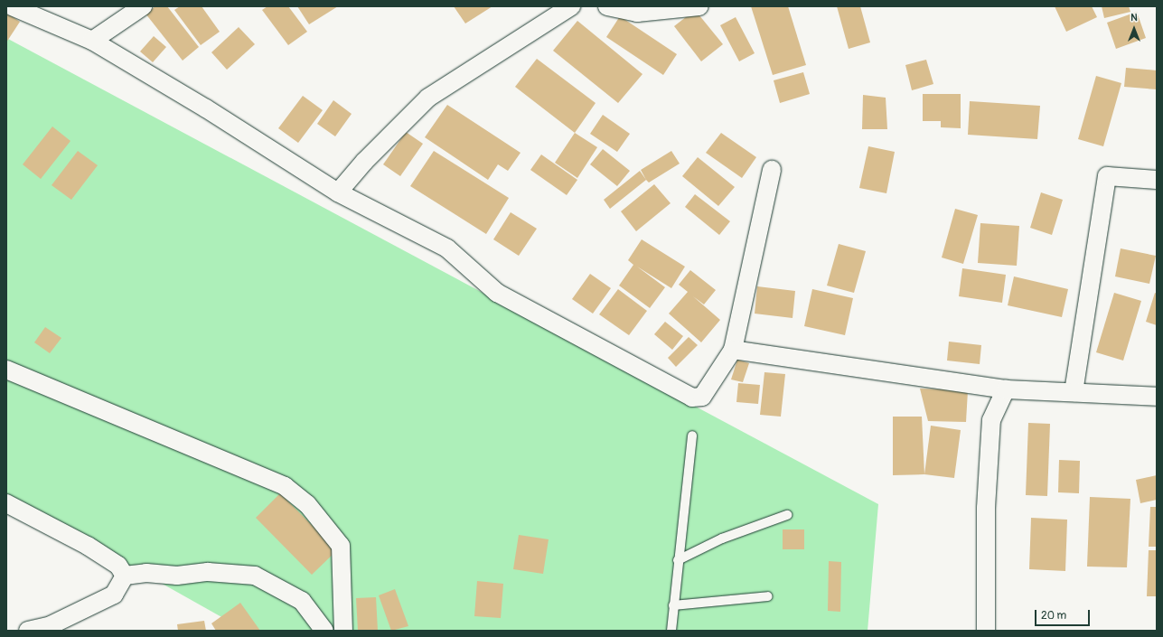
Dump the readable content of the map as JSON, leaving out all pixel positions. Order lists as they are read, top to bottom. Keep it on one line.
{"scale_bar":"20 m","north":"top"}
